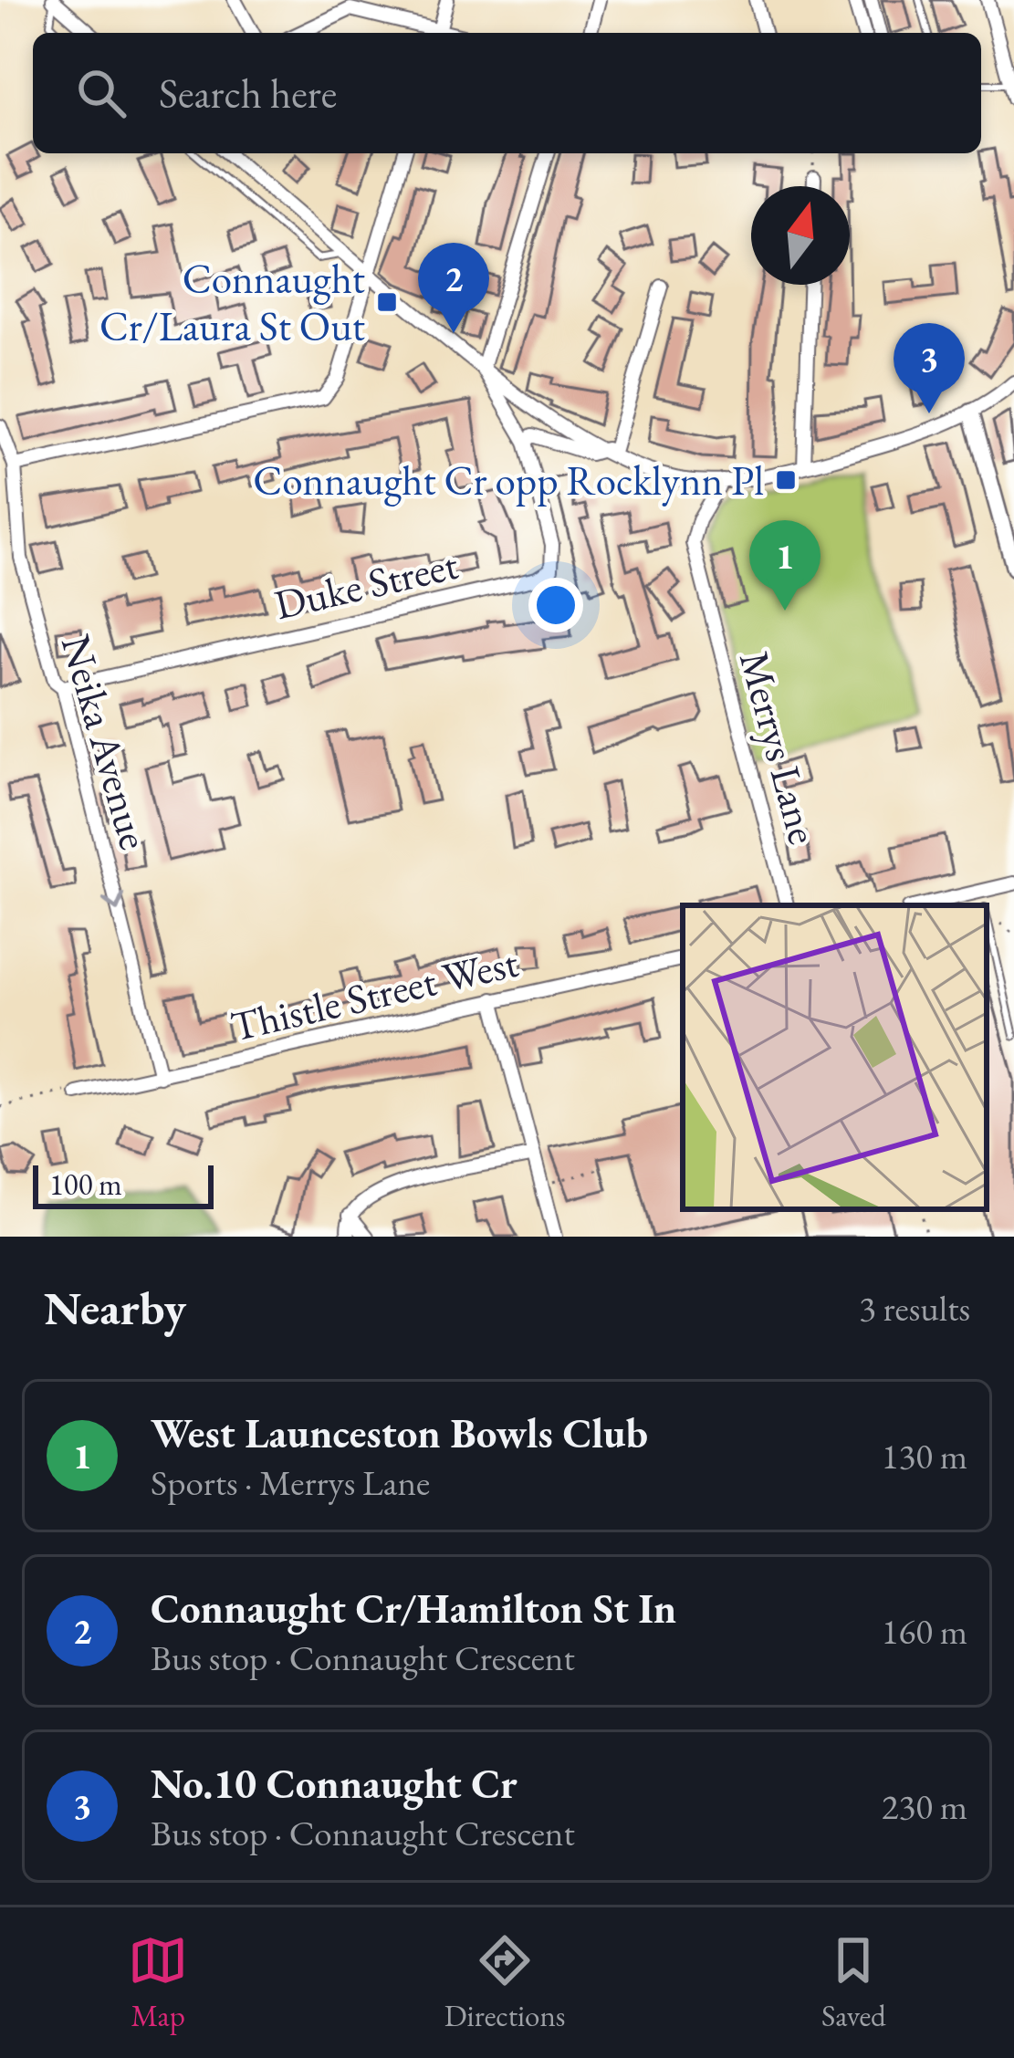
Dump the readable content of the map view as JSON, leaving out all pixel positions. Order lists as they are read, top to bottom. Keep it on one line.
{"streets":{"street":["Duke Street","Neika Avenue","Merrys Lane","Thistle Street West"]},"crossings":[["Duke Street","Neika Avenue"],["Neika Avenue","Thistle Street West"]],"one_way":["Neika Avenue"],"places":{"transit":["Connaught Cr/Laura St Out","Connaught Cr opp Rocklynn Pl"]},"scale_bar":"100 m","north":"top","page":{"search":"Search here","pins":["2","3","1"],"scale":"100 m","heading":["Nearby","3 results"],"list":[{"mark":"1","name":"West Launceston Bowls Club","note":"Sports · Merrys Lane","value":"130 m"},{"mark":"2","name":"Connaught Cr/Hamilton St In","note":"Bus stop · Connaught Crescent","value":"160 m"},{"mark":"3","name":"No.10 Connaught Cr","note":"Bus stop · Connaught Crescent","value":"230 m"}],"nav":["Map","Directions","Saved"]}}
